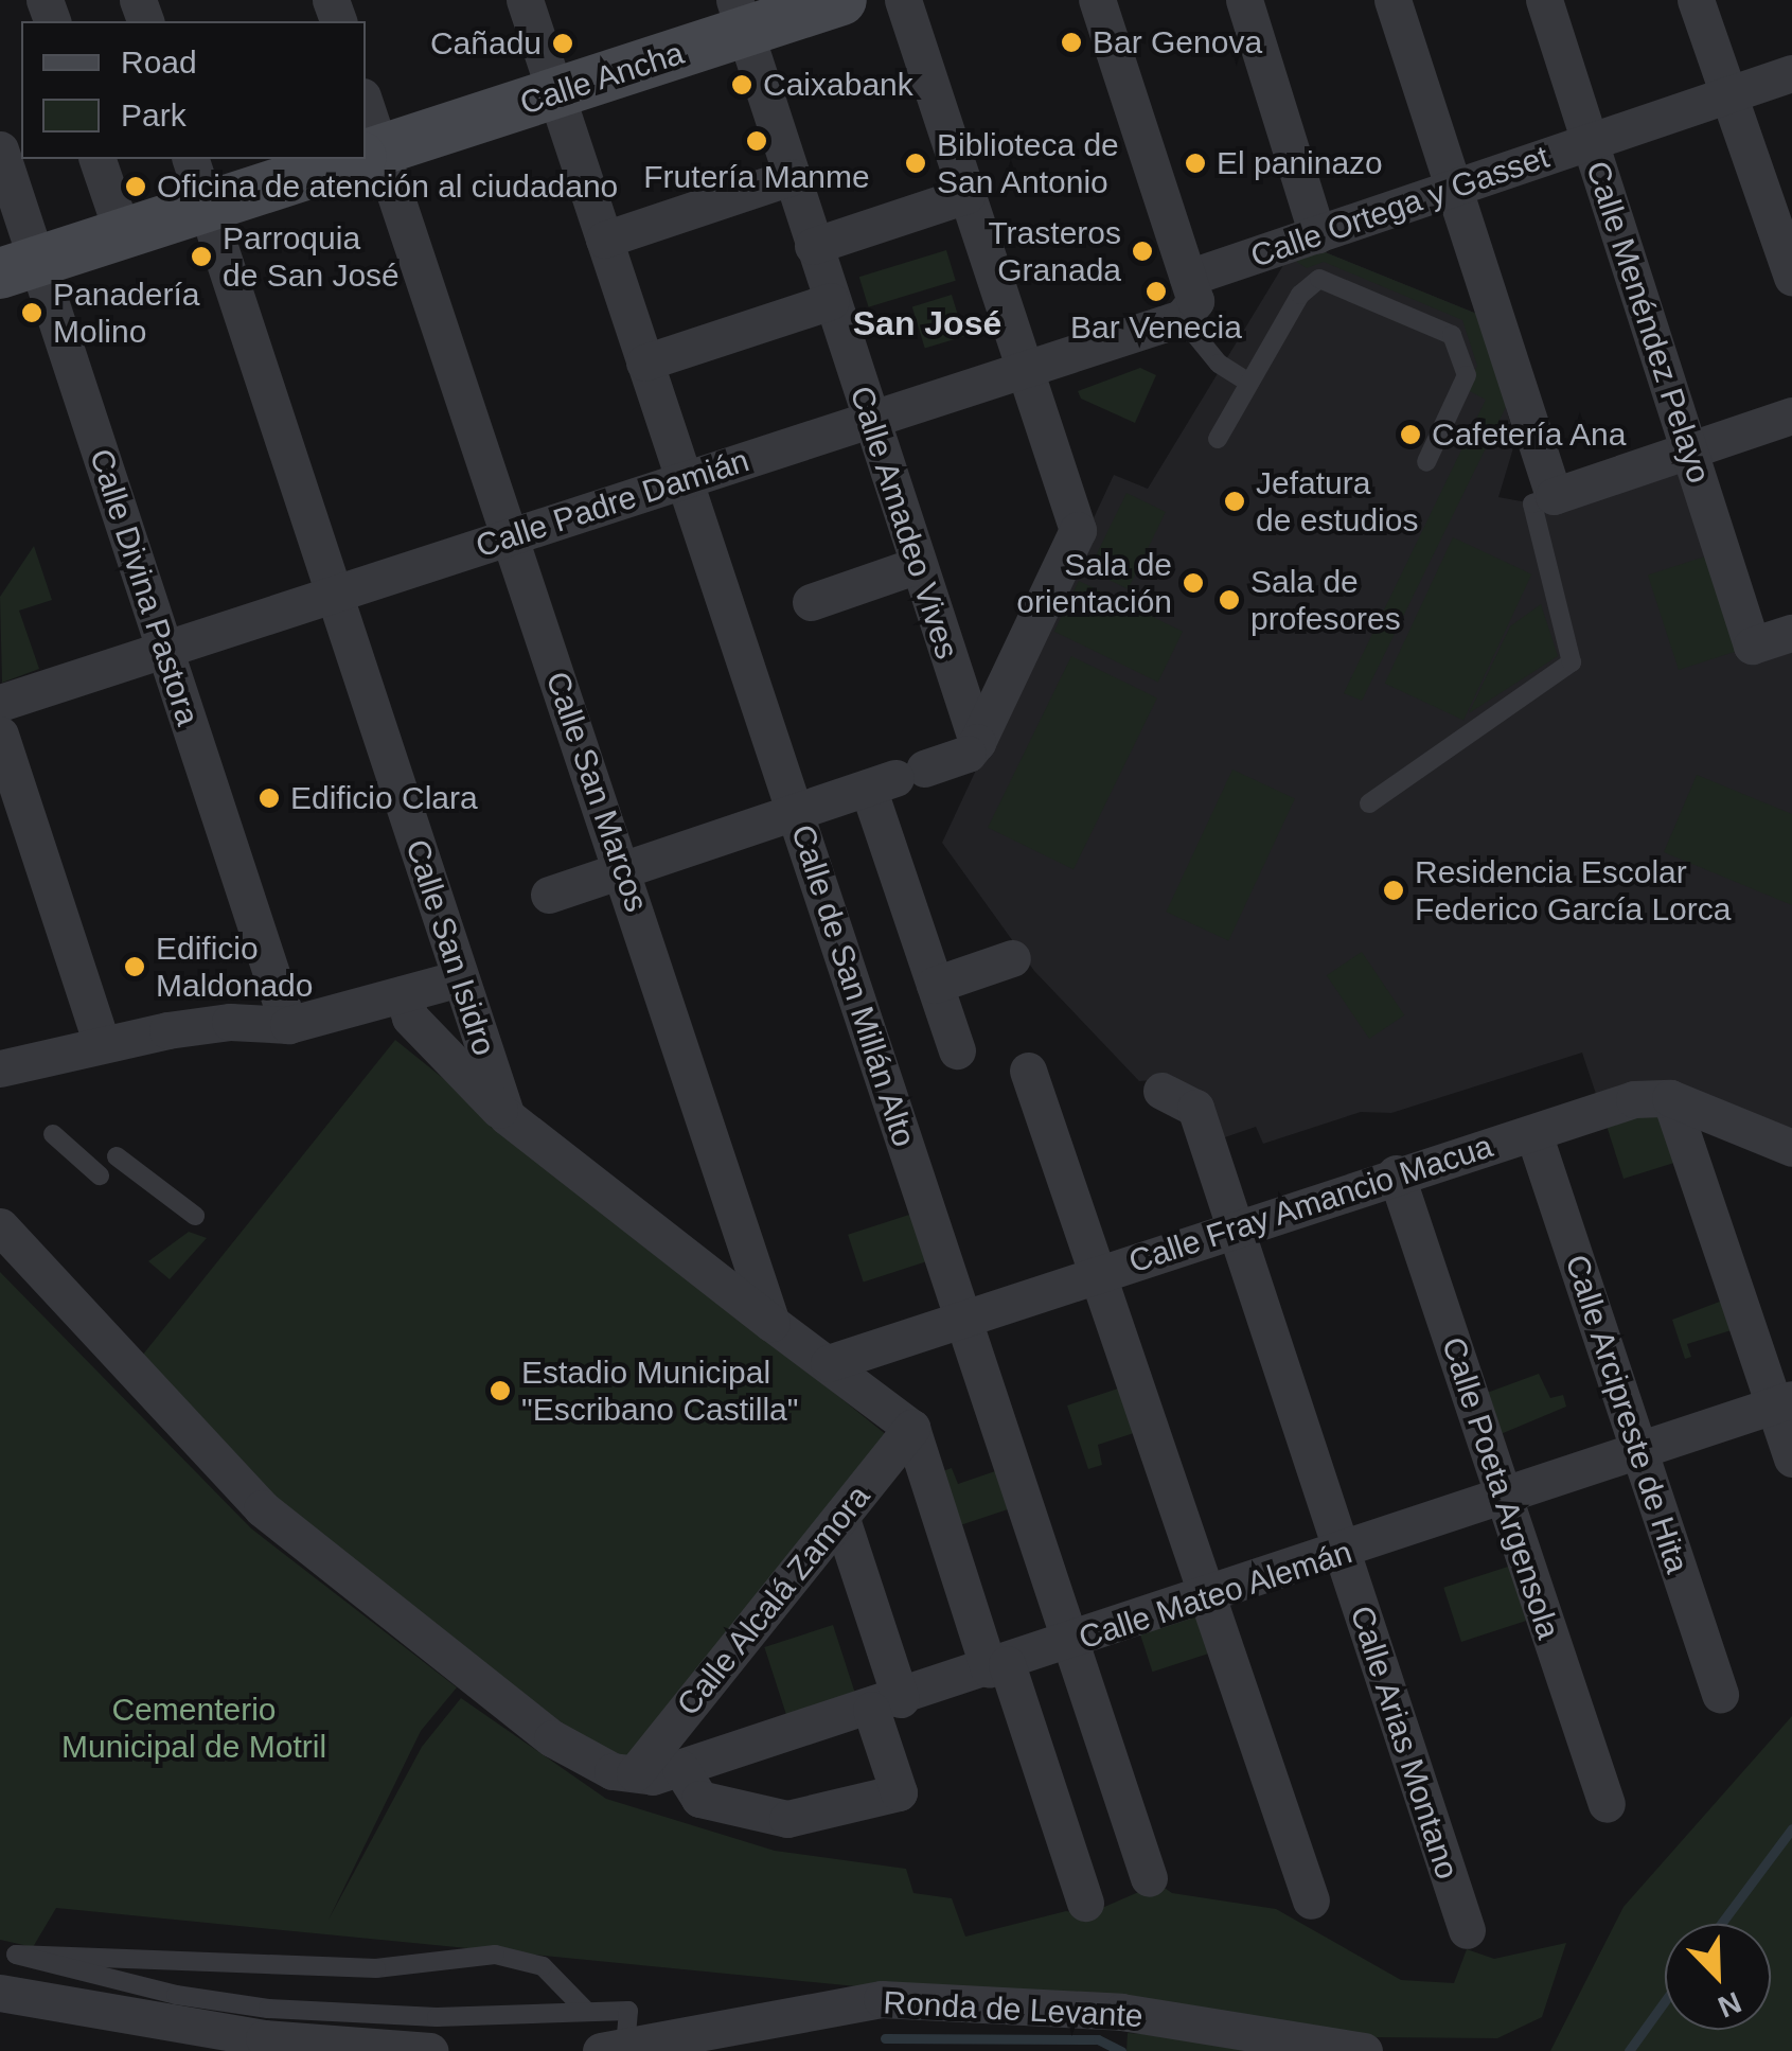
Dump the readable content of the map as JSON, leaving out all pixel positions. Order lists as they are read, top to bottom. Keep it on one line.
{"streets":{"main road":["Calle Ancha"],"street":["Calle Ortega y Gasset","Calle Menéndez Pelayo","Calle Padre Damián","Calle Amadeo Vives","Calle Divina Pastora","Calle San Marcos","Calle San Isidro","Calle de San Millán Alto","Calle Fray Amancio Macua","Calle Arcipreste de Hita","Calle Poeta Argensola","Calle Mateo Alemán","Calle Alcalá Zamora","Calle Arias Montano","Ronda de Levante"]},"crossings":[["Calle Ancha","Calle Amadeo Vives"],["Calle Ancha","Calle Divina Pastora"],["Calle Ancha","Calle San Marcos"],["Calle Ancha","Calle San Isidro"],["Calle Ancha","Calle de San Millán Alto"],["Calle Ortega y Gasset","Calle Menéndez Pelayo"],["Calle Padre Damián","Calle Amadeo Vives"],["Calle Padre Damián","Calle Divina Pastora"],["Calle Padre Damián","Calle San Marcos"],["Calle Padre Damián","Calle San Isidro"],["Calle Padre Damián","Calle de San Millán Alto"],["Calle de San Millán Alto","Calle Fray Amancio Macua"],["Calle de San Millán Alto","Calle Mateo Alemán"],["Calle Fray Amancio Macua","Calle Arcipreste de Hita"],["Calle Fray Amancio Macua","Calle Poeta Argensola"],["Calle Fray Amancio Macua","Calle Arias Montano"],["Calle Arcipreste de Hita","Calle Mateo Alemán"],["Calle Poeta Argensola","Calle Mateo Alemán"],["Calle Mateo Alemán","Calle Alcalá Zamora"],["Calle Mateo Alemán","Calle Arias Montano"]],"districts":["San José"],"parks":["Cementerio Municipal de Motril"],"places":["Bar Genova","Cañadu","Caixabank","Frutería Manme","Biblioteca de San Antonio","El paninazo","Oficina de atención al ciudadano","Trasteros Granada","Parroquia de San José","Bar Venecia","Panadería Molino","Cafetería Ana","Jefatura de estudios","Sala de orientación","Sala de profesores","Edificio Clara","Residencia Escolar Federico García Lorca","Edificio Maldonado","Estadio Municipal \"Escribano Castilla\""],"legend":["Road","Park"],"north":"bottom right"}
